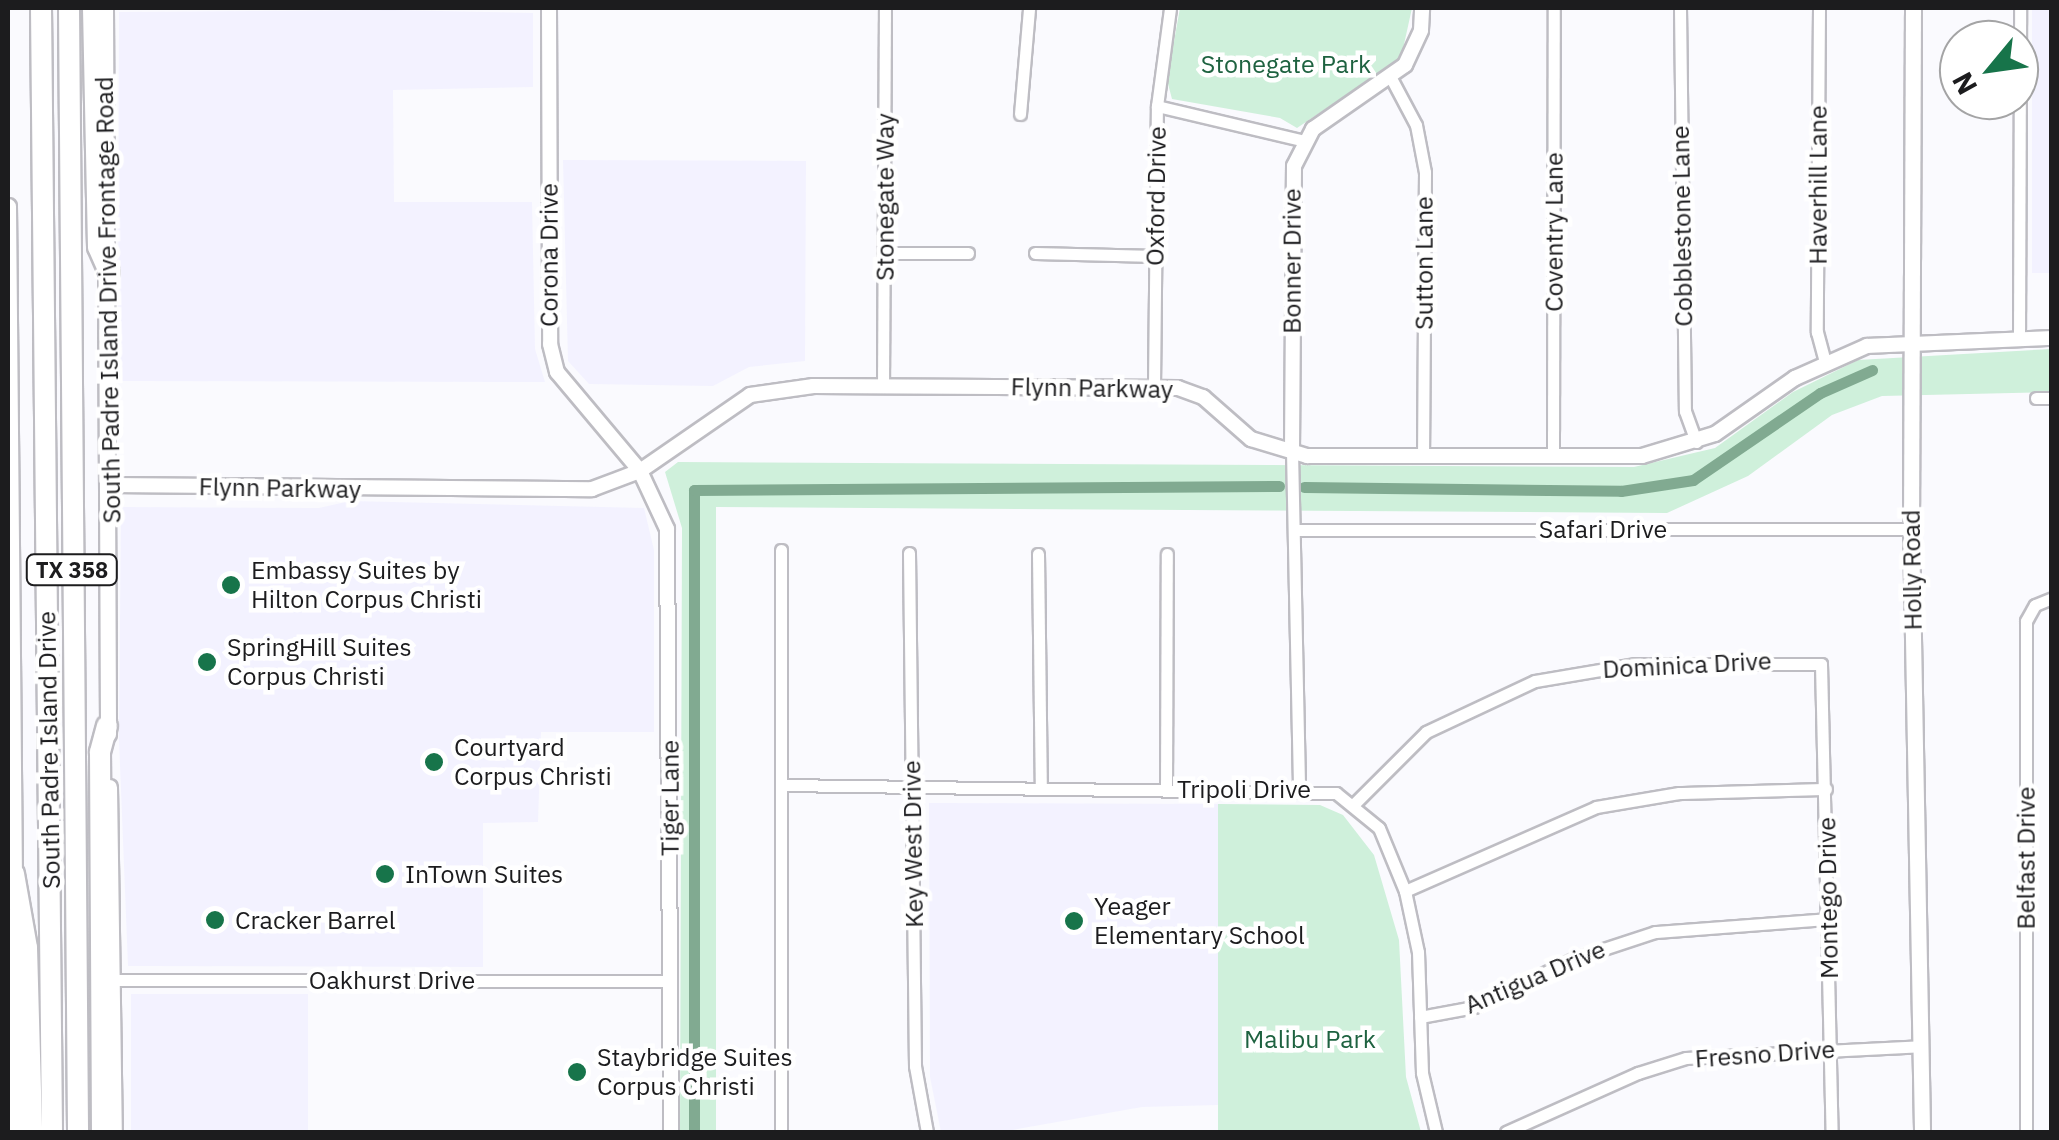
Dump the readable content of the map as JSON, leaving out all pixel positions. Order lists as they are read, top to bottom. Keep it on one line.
{"streets":{"highway":["TX 358","South Padre Island Drive"],"main road":["South Padre Island Drive Frontage Road","Holly Road"],"street":["Haverhill Lane","Oxford Drive","Stonegate Way","Cobblestone Lane","Coventry Lane","Corona Drive","Bonner Drive","Sutton Lane","Flynn Parkway","Safari Drive","Dominica Drive","Tripoli Drive","Tiger Lane","Key West Drive","Belfast Drive","Montego Drive","Antigua Drive","Oakhurst Drive","Fresno Drive"]},"crossings":[["Haverhill Lane","Flynn Parkway"],["Oxford Drive","Flynn Parkway"],["Stonegate Way","Flynn Parkway"],["Cobblestone Lane","Flynn Parkway"],["Coventry Lane","Flynn Parkway"],["Corona Drive","Flynn Parkway"],["Corona Drive","Tiger Lane"],["Bonner Drive","Flynn Parkway"],["Sutton Lane","Flynn Parkway"],["South Padre Island Drive Frontage Road","Flynn Parkway"],["South Padre Island Drive Frontage Road","Oakhurst Drive"],["Flynn Parkway","Holly Road"],["Flynn Parkway","Tiger Lane"],["Safari Drive","Holly Road"],["Holly Road","Fresno Drive"],["Dominica Drive","Tripoli Drive"],["Dominica Drive","Montego Drive"],["Tripoli Drive","Key West Drive"],["Tiger Lane","Oakhurst Drive"],["Montego Drive","Antigua Drive"],["Montego Drive","Fresno Drive"]],"parks":["Stonegate Park","Malibu Park"],"places":["Embassy Suites by Hilton Corpus Christi","SpringHill Suites Corpus Christi","Courtyard Corpus Christi","InTown Suites","Cracker Barrel","Yeager Elementary School","Staybridge Suites Corpus Christi"],"north":"bottom left"}
